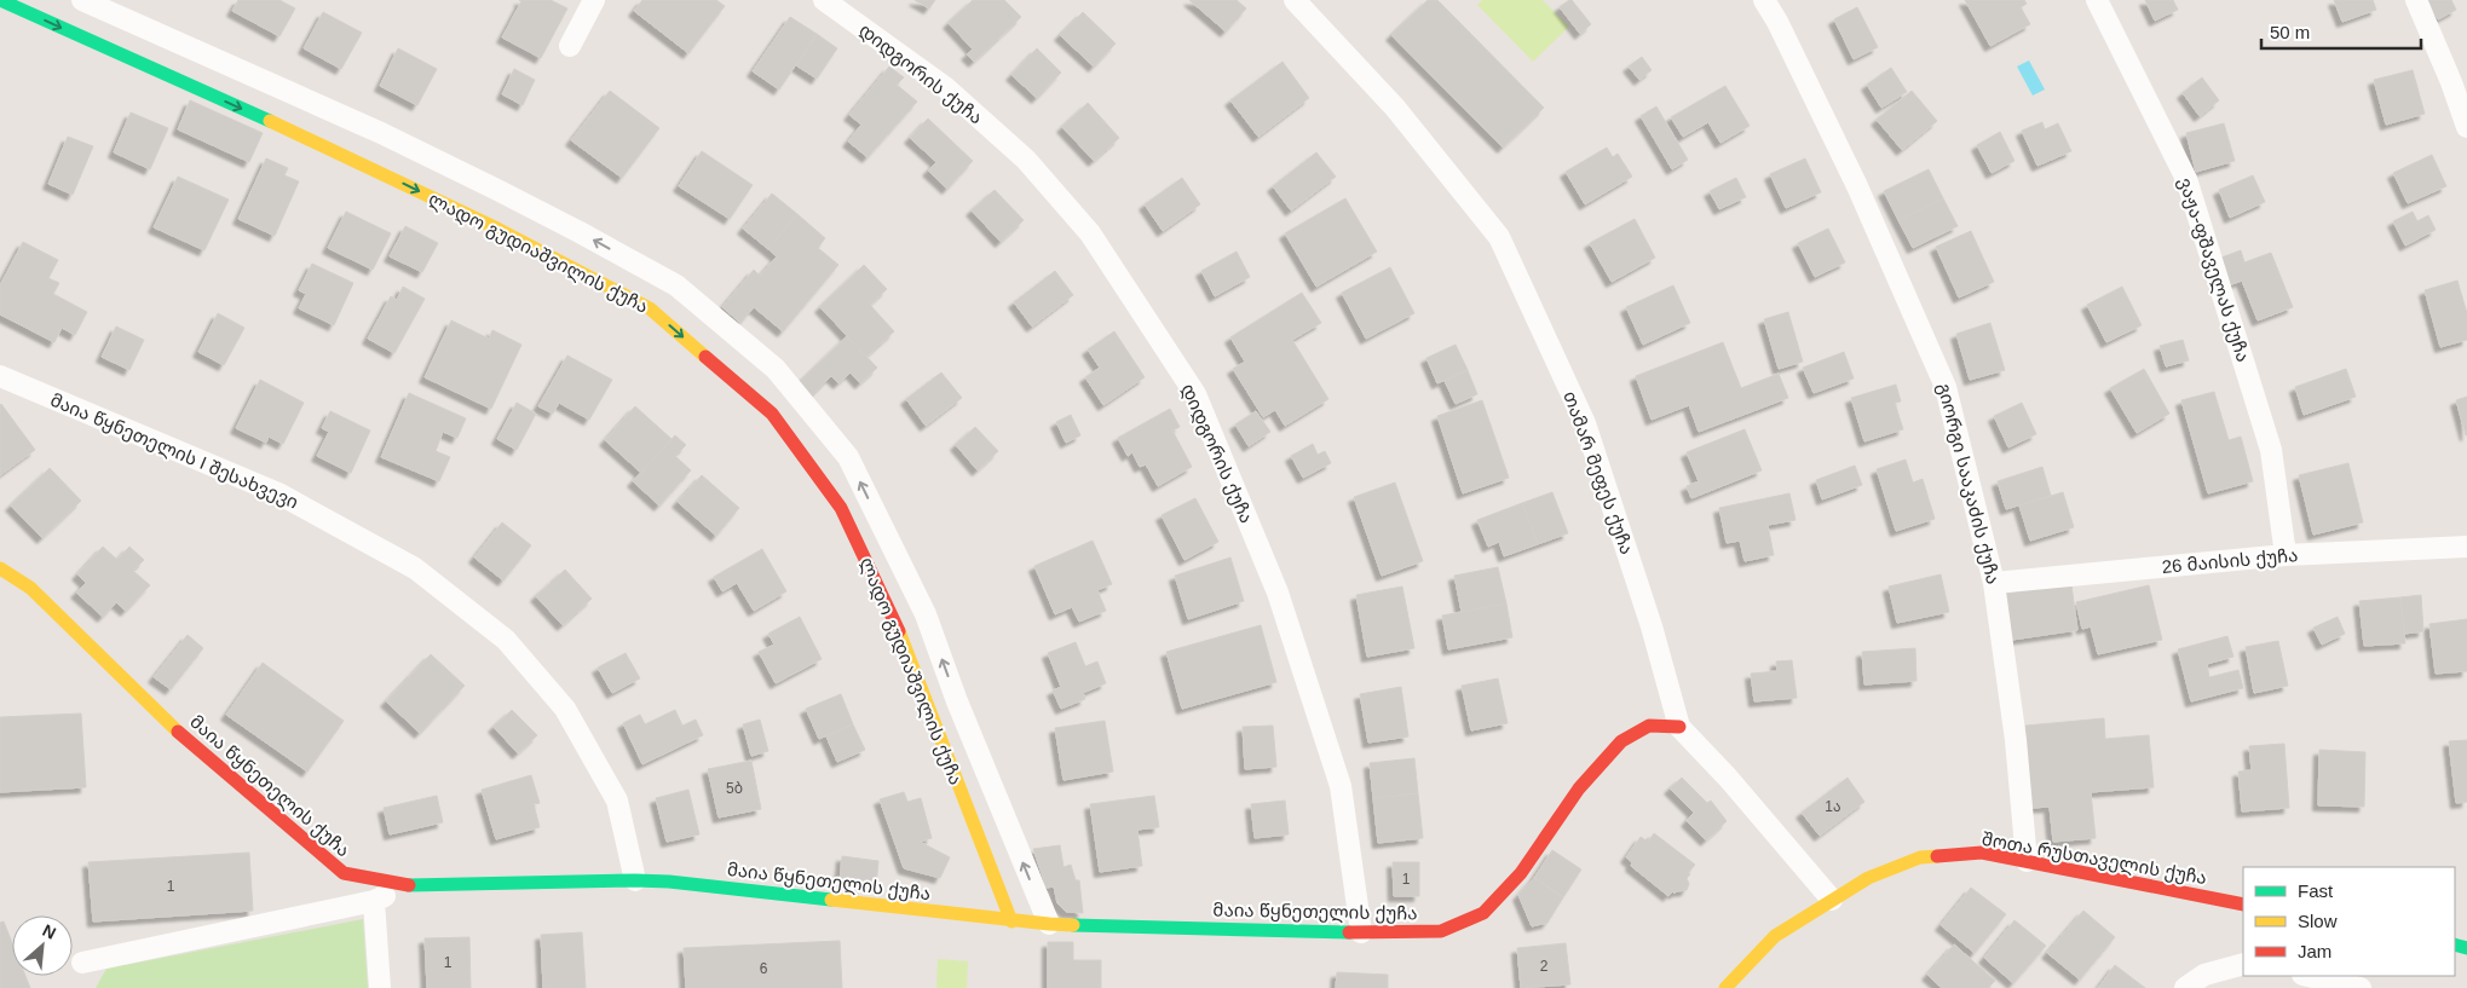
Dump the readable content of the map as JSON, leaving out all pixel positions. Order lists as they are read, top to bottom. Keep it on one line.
{"streets":{"street":["დიდგორის ქუჩა","ლადო გუდიაშვილის ქუჩა","ვაჟა-ფშაველას ქუჩა","მაია წყნეთელის I შესახვევი","თამარ მეფეს ქუჩა","გიორგი სააკაძის ქუჩა","26 მაისის ქუჩა","მაია წყნეთელის ქუჩა","შოთა რუსთაველის ქუჩა"]},"crossings":[["დიდგორის ქუჩა","მაია წყნეთელის ქუჩა"],["ლადო გუდიაშვილის ქუჩა","მაია წყნეთელის ქუჩა"],["ვაჟა-ფშაველას ქუჩა","26 მაისის ქუჩა"],["მაია წყნეთელის I შესახვევი","მაია წყნეთელის ქუჩა"],["თამარ მეფეს ქუჩა","მაია წყნეთელის ქუჩა"],["თამარ მეფეს ქუჩა","შოთა რუსთაველის ქუჩა"],["გიორგი სააკაძის ქუჩა","26 მაისის ქუჩა"],["გიორგი სააკაძის ქუჩა","შოთა რუსთაველის ქუჩა"]],"house_numbers":["5ბ","1ა","1","1","1","2","6"],"legend":["Fast","Slow","Jam"],"scale_bar":"50 m","north":"top right"}
